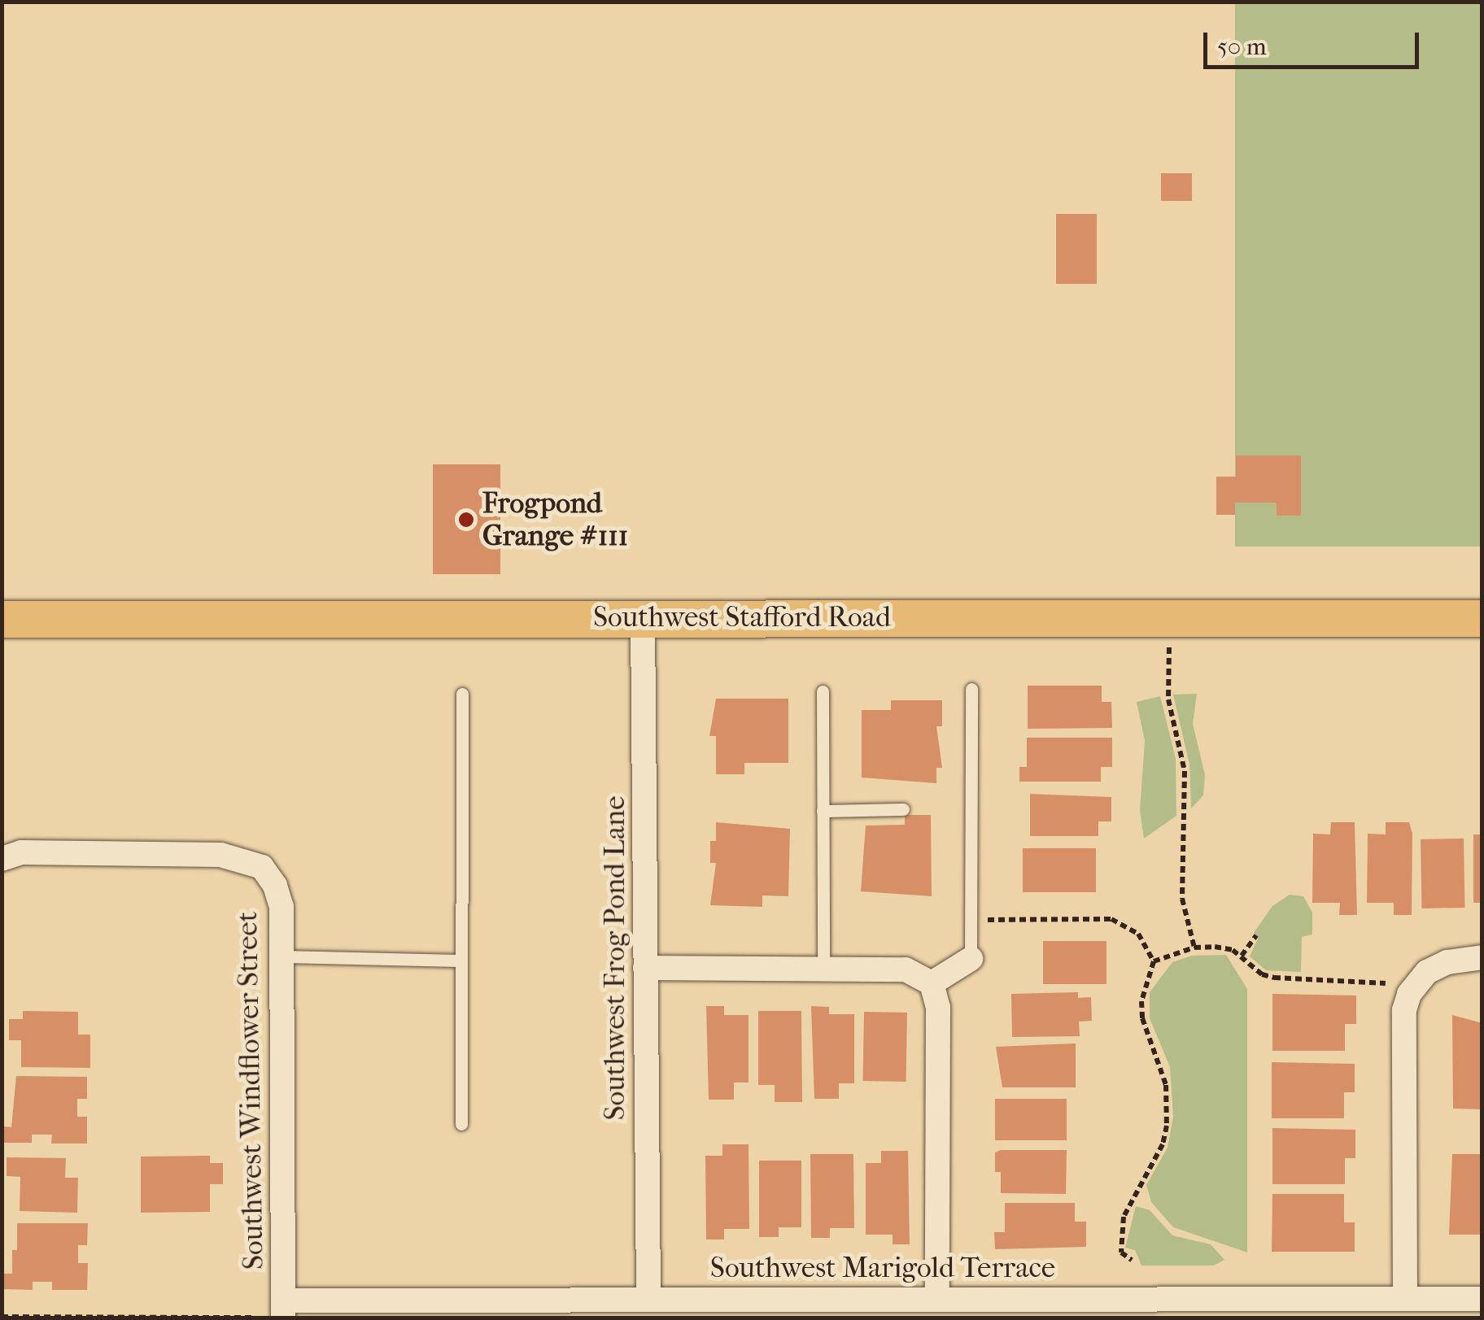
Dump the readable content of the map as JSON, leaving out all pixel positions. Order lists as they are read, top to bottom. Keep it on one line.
{"streets":{"main road":["Southwest Stafford Road"],"street":["Southwest Frog Pond Lane","Southwest Windflower Street","Southwest Marigold Terrace"]},"crossings":[["Southwest Stafford Road","Southwest Frog Pond Lane"],["Southwest Frog Pond Lane","Southwest Marigold Terrace"],["Southwest Windflower Street","Southwest Marigold Terrace"]],"places":["Frogpond Grange #111"],"scale_bar":"50 m"}
